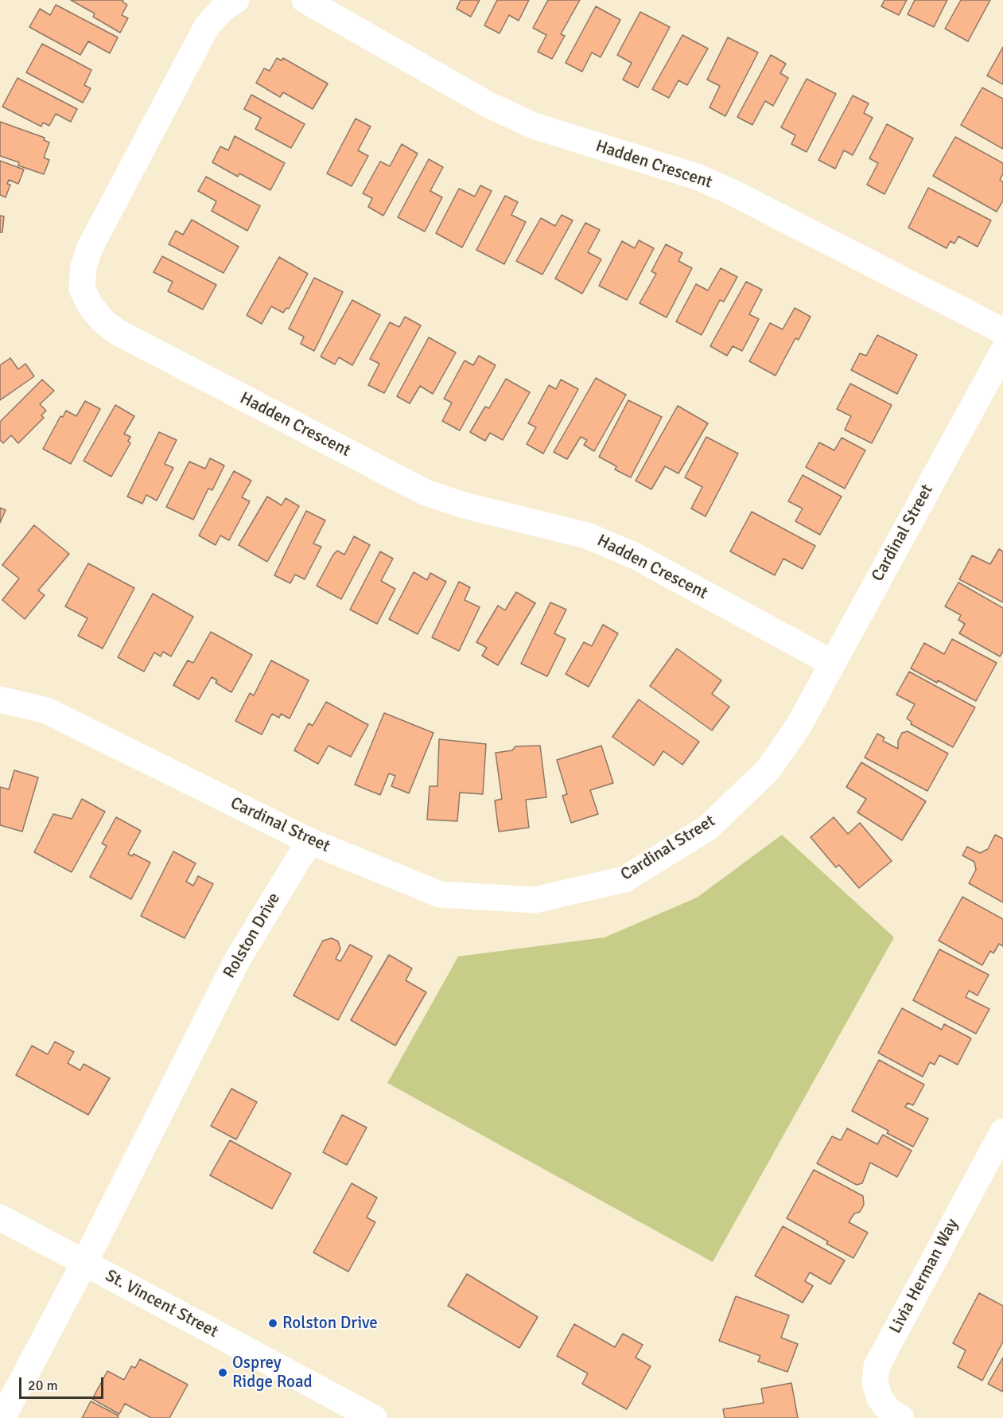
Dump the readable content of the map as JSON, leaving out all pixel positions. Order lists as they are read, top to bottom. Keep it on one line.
{"streets":{"street":["Hadden Crescent","Cardinal Street","Rolston Drive","Livia Herman Way","St. Vincent Street"]},"crossings":[["Hadden Crescent","Cardinal Street"],["Cardinal Street","Rolston Drive"],["Rolston Drive","St. Vincent Street"]],"places":["Rolston Drive","Osprey Ridge Road"],"scale_bar":"20 m"}
